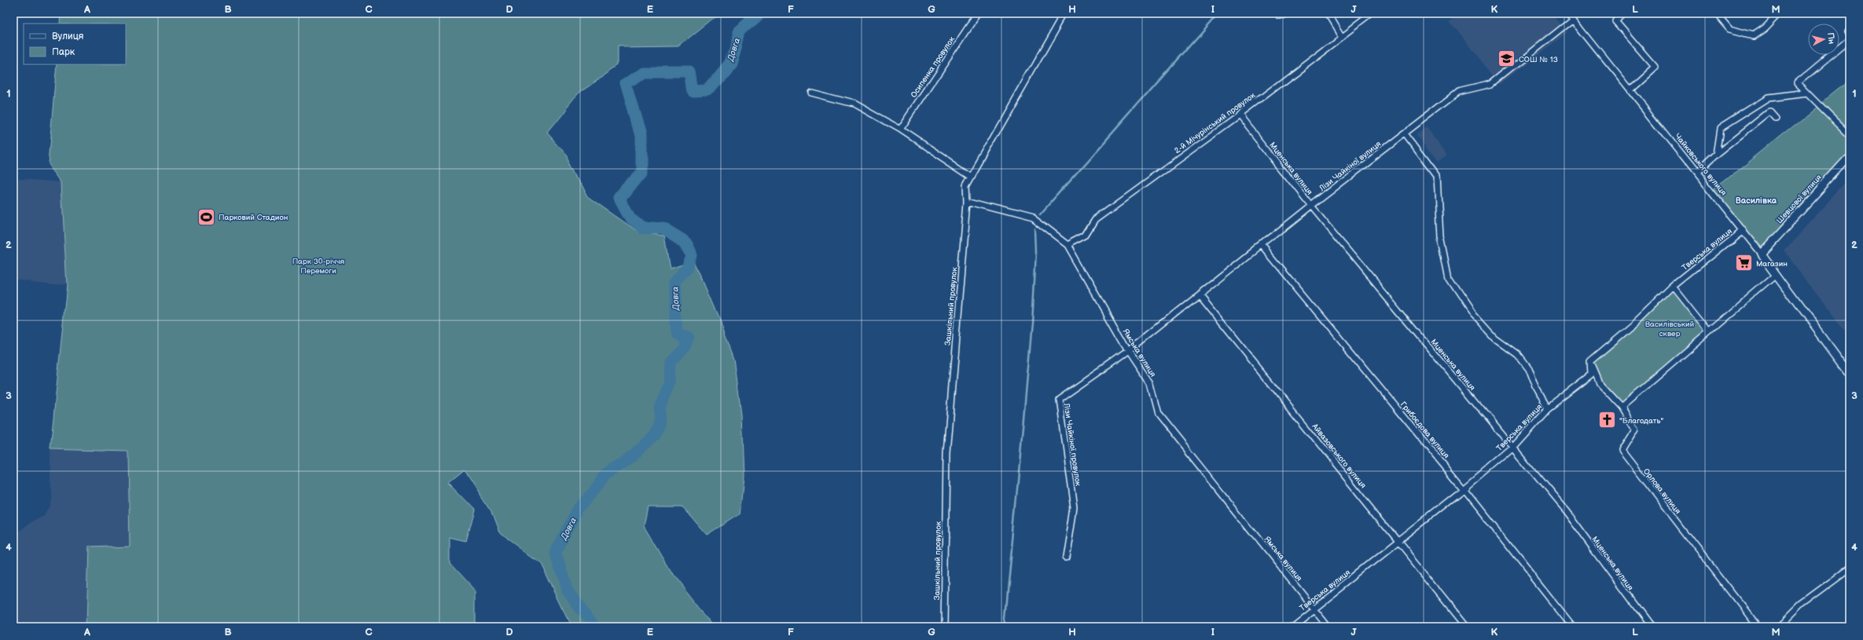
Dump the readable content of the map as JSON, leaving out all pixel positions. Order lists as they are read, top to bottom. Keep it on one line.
{"streets":{"street":["Осипенка провулок","2-й Мічурінський провулок","Чайковського вулиця","Лізи Чайкіної вулиця","Мценська вулиця","Шевцової вулиця","Тверська вулиця","Зашкільний провулок","Ямська вулиця","Грибоєдова вулиця","Лізи Чайкіної провулок","Айвазовського вулиця","Орлова вулиця"]},"crossings":[["2-й Мічурінський провулок","Мценська вулиця"],["2-й Мічурінський провулок","Ямська вулиця"],["Чайковського вулиця","Лізи Чайкіної вулиця"],["Чайковського вулиця","Шевцової вулиця"],["Чайковського вулиця","Тверська вулиця"],["Лізи Чайкіної вулиця","Мценська вулиця"],["Лізи Чайкіної вулиця","Ямська вулиця"],["Лізи Чайкіної вулиця","Грибоєдова вулиця"],["Лізи Чайкіної вулиця","Лізи Чайкіної провулок"],["Лізи Чайкіної вулиця","Айвазовського вулиця"],["Мценська вулиця","Тверська вулиця"],["Тверська вулиця","Ямська вулиця"],["Тверська вулиця","Грибоєдова вулиця"],["Тверська вулиця","Айвазовського вулиця"],["Тверська вулиця","Орлова вулиця"],["Зашкільний провулок","Ямська вулиця"],["Ямська вулиця","Лізи Чайкіної провулок"]],"districts":["Василівка"],"water":["Довга"],"parks":["Парк 30-річчя Перемоги","Василівський сквер"],"places":{"school or university":["СОШ № 13"],"sports":["Парковий Стадион"],"supermarket":["Магазин"],"church":["\"Благодать\""]},"legend":["Вулиця","Парк"],"north":"right","grid":{"columns":["A","B","C","D","E","F","G","H","I","J","K","L","M"],"rows":["1","2","3","4"]}}
